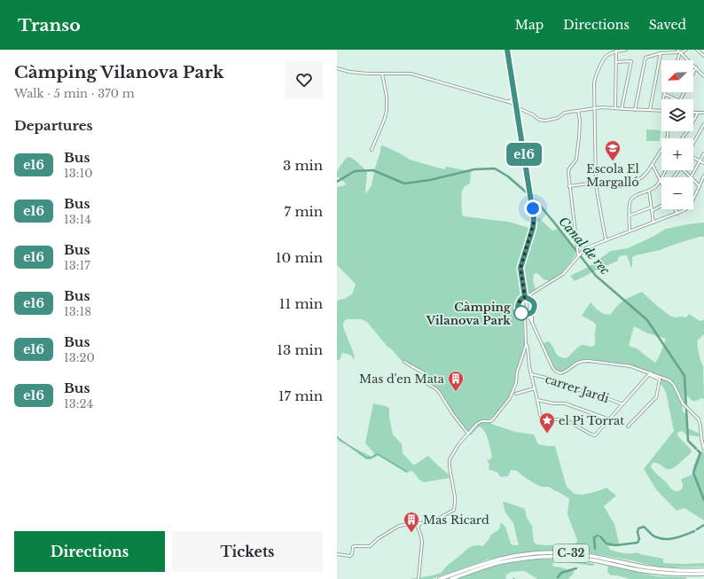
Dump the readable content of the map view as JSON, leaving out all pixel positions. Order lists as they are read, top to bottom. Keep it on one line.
{"streets":{"highway":["C-32"],"street":["carrer Jardi"]},"water":["Canal de rec"],"places":{"school or university":["Escola El Margalló"],"other":["Càmping Vilanova Park"],"building":["Mas d'en Mata","Mas Ricard"],"place":["el Pi Torrat"]},"lines":["bus line e16"],"north":"bottom left","page":{"header":"Transo","nav":["Map","Directions","Saved"],"heading":[["Càmping Vilanova Park","Walk · 5 min · 370 m"],"Departures"],"on_map":"e16","map_buttons":["+","−"],"list":[{"mark":"e16","name":"Bus","note":"13:10","value":"3 min"},{"mark":"e16","name":"Bus","note":"13:14","value":"7 min"},{"mark":"e16","name":"Bus","note":"13:17","value":"10 min"},{"mark":"e16","name":"Bus","note":"13:18","value":"11 min"},{"mark":"e16","name":"Bus","note":"13:20","value":"13 min"},{"mark":"e16","name":"Bus","note":"13:24","value":"17 min"}],"buttons":["Directions","Tickets"]}}
